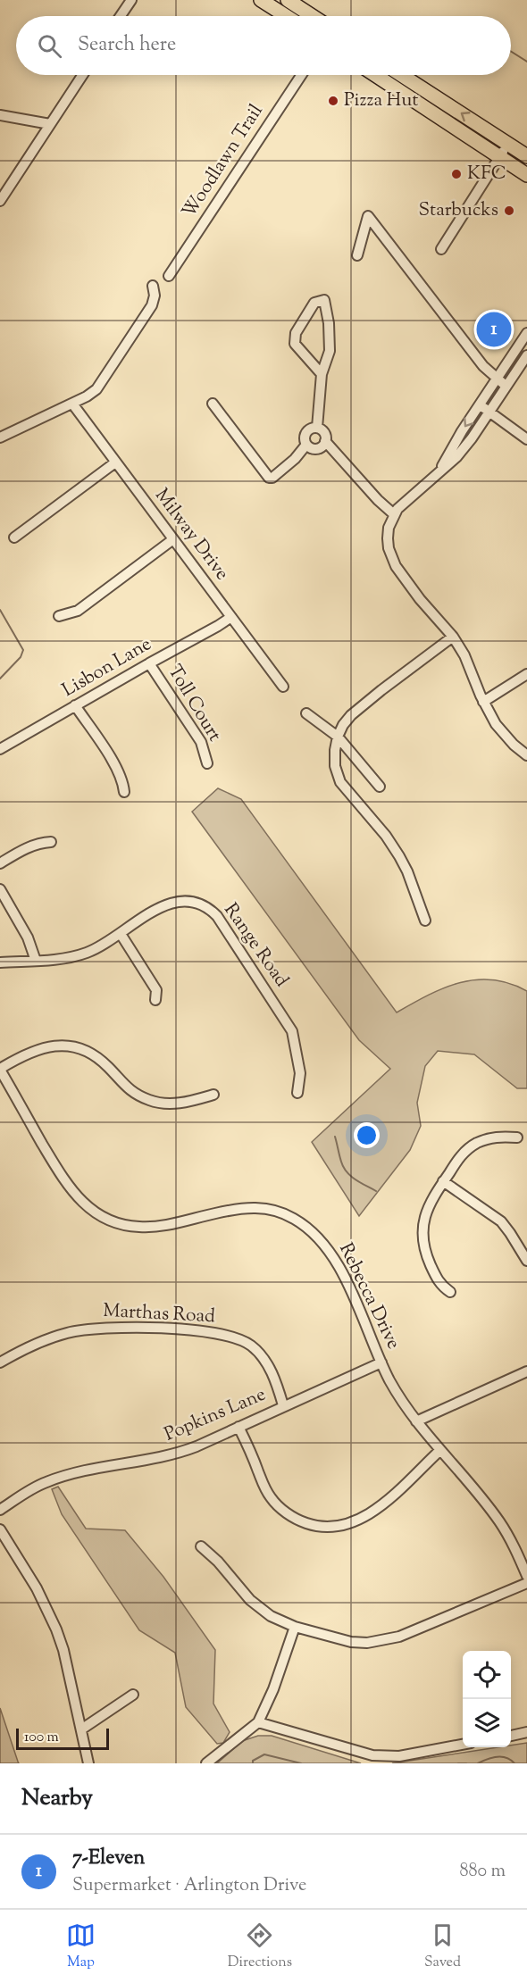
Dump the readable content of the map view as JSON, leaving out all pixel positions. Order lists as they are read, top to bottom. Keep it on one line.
{"streets":{"street":["Woodlawn Trail","Milway Drive","Lisbon Lane","Toll Court","Range Road","Rebecca Drive","Marthas Road","Popkins Lane"]},"crossings":[["Milway Drive","Lisbon Lane"],["Lisbon Lane","Toll Court"],["Rebecca Drive","Popkins Lane"],["Marthas Road","Popkins Lane"]],"places":["Pizza Hut","KFC","Starbucks"],"scale_bar":"100 m","page":{"search":"Search here","pins":"1","scale":"100 m","heading":"Nearby","list":[{"mark":"1","name":"7-Eleven","note":"Supermarket · Arlington Drive","value":"880 m"}],"nav":["Map","Directions","Saved"]}}
